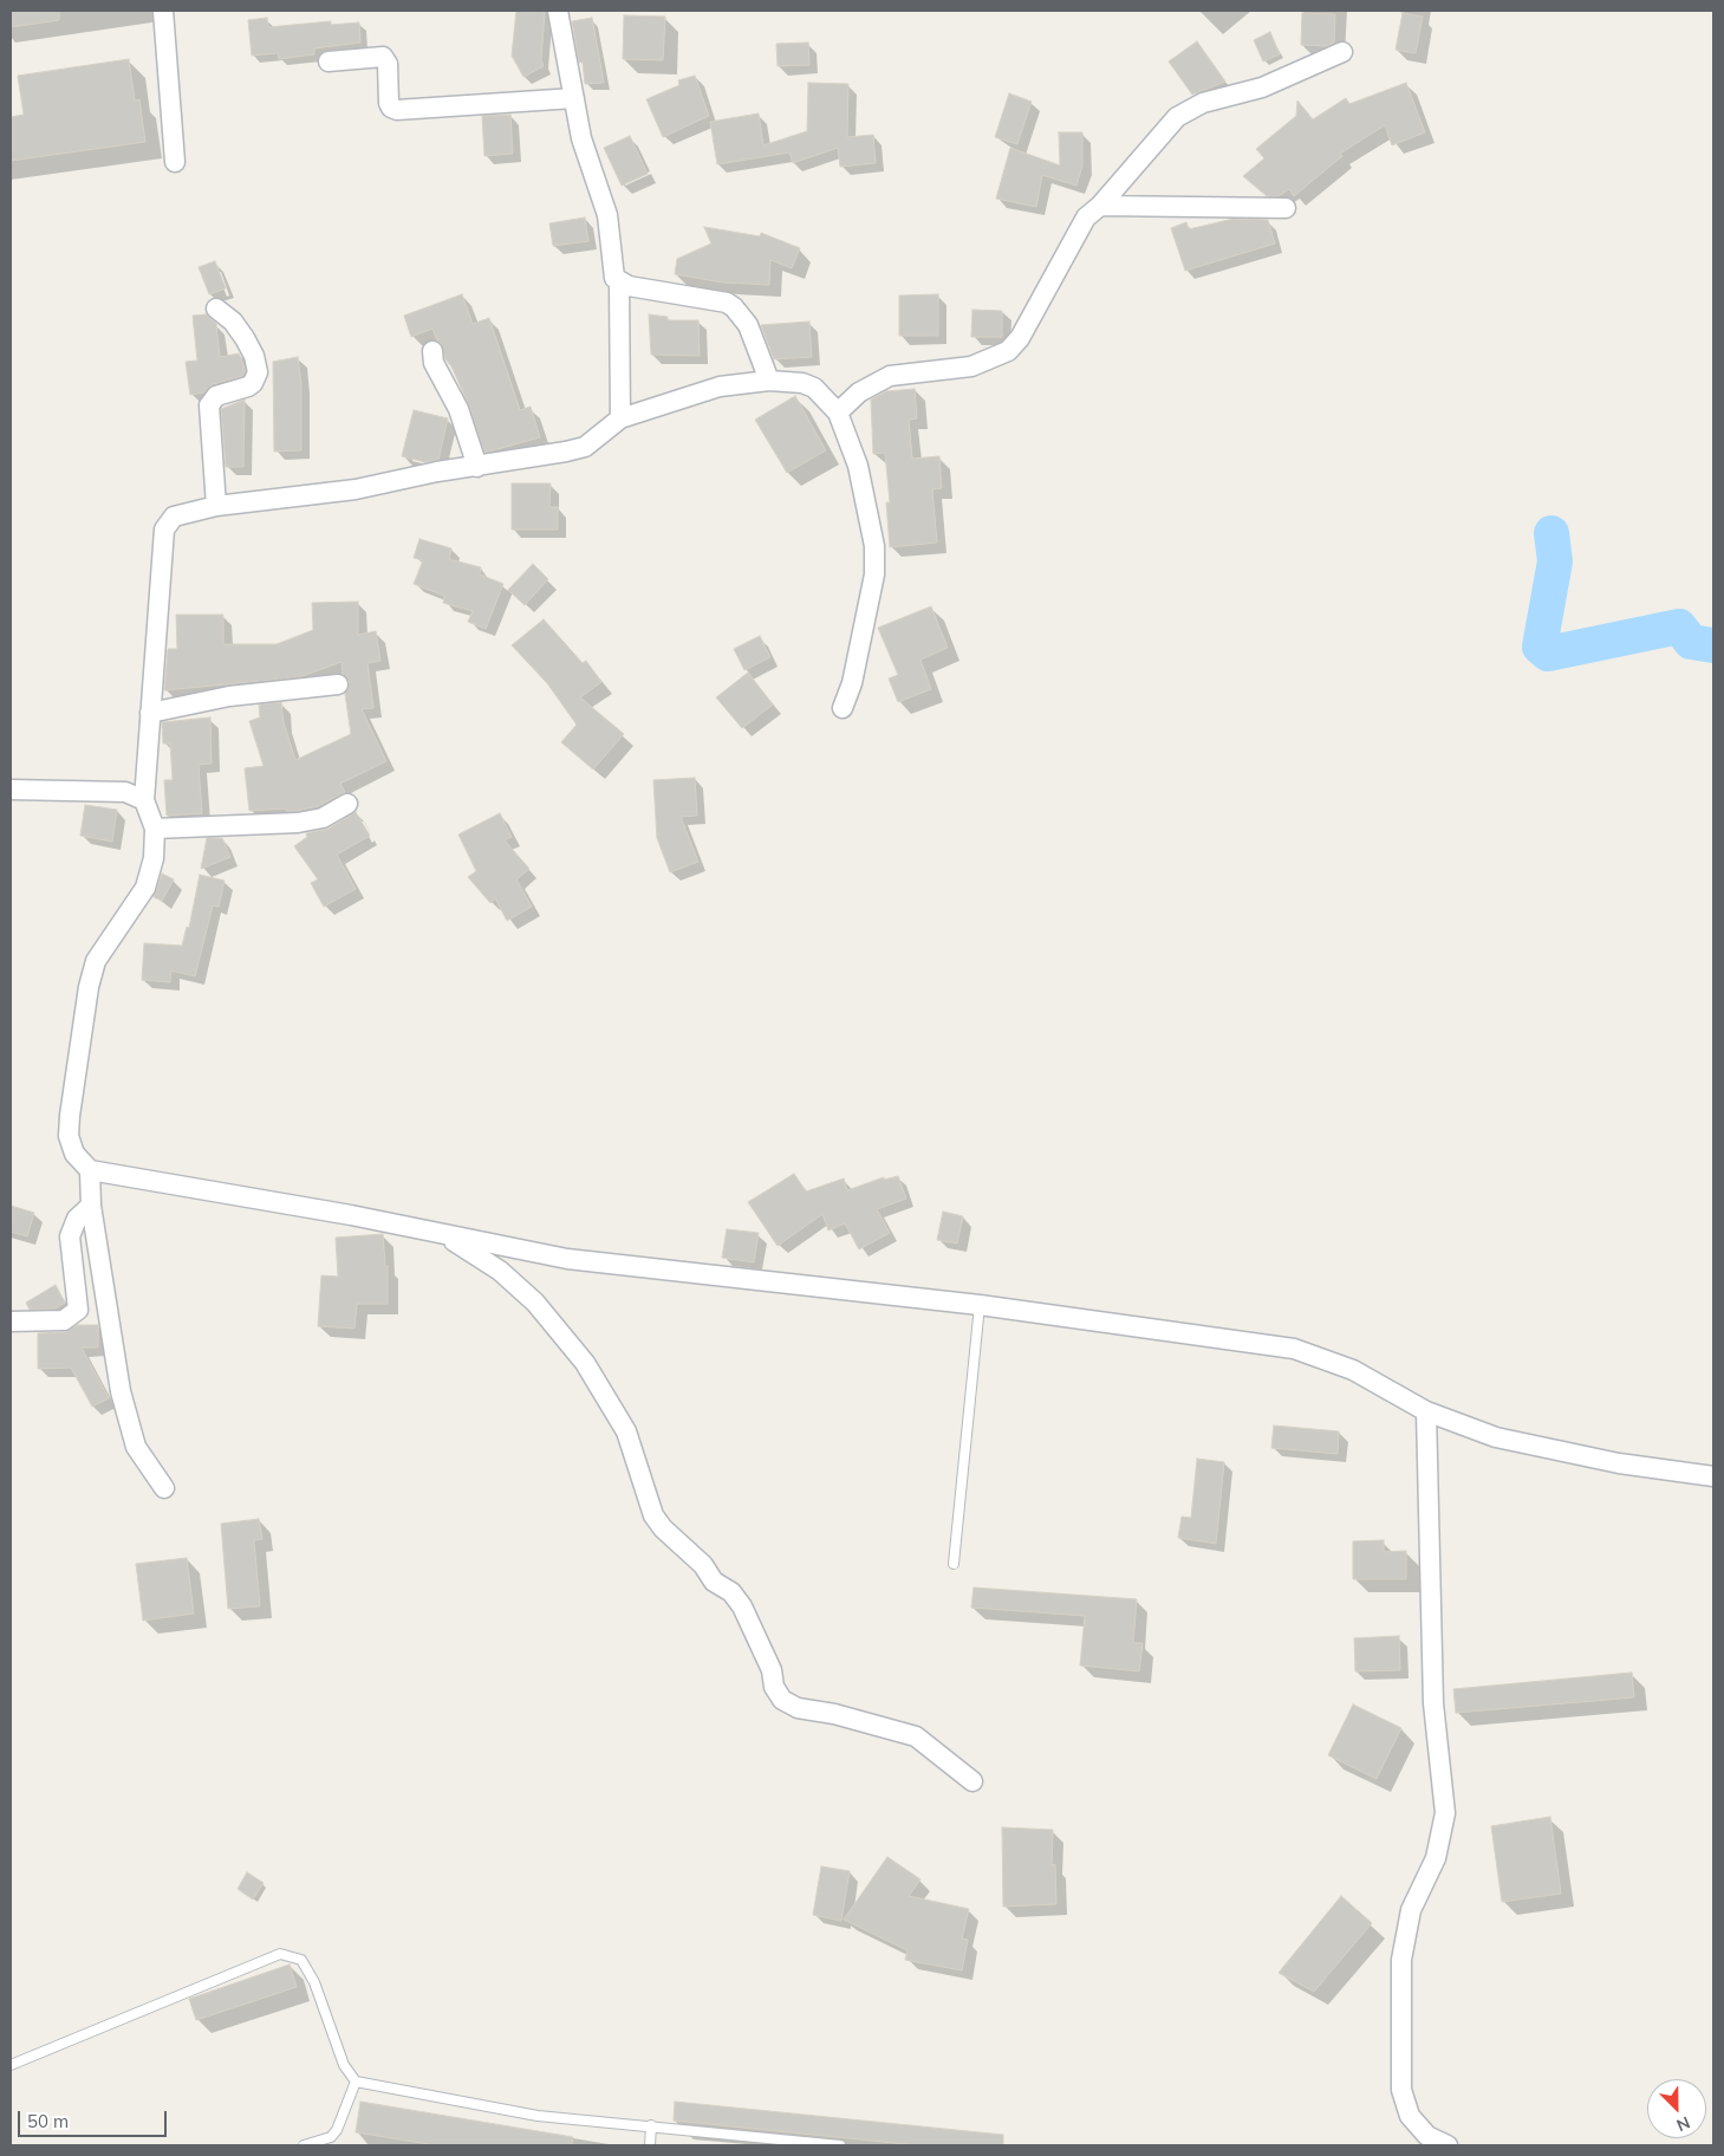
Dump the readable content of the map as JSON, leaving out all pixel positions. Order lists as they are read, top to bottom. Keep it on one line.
{"scale_bar":"50 m","north":"bottom right"}
